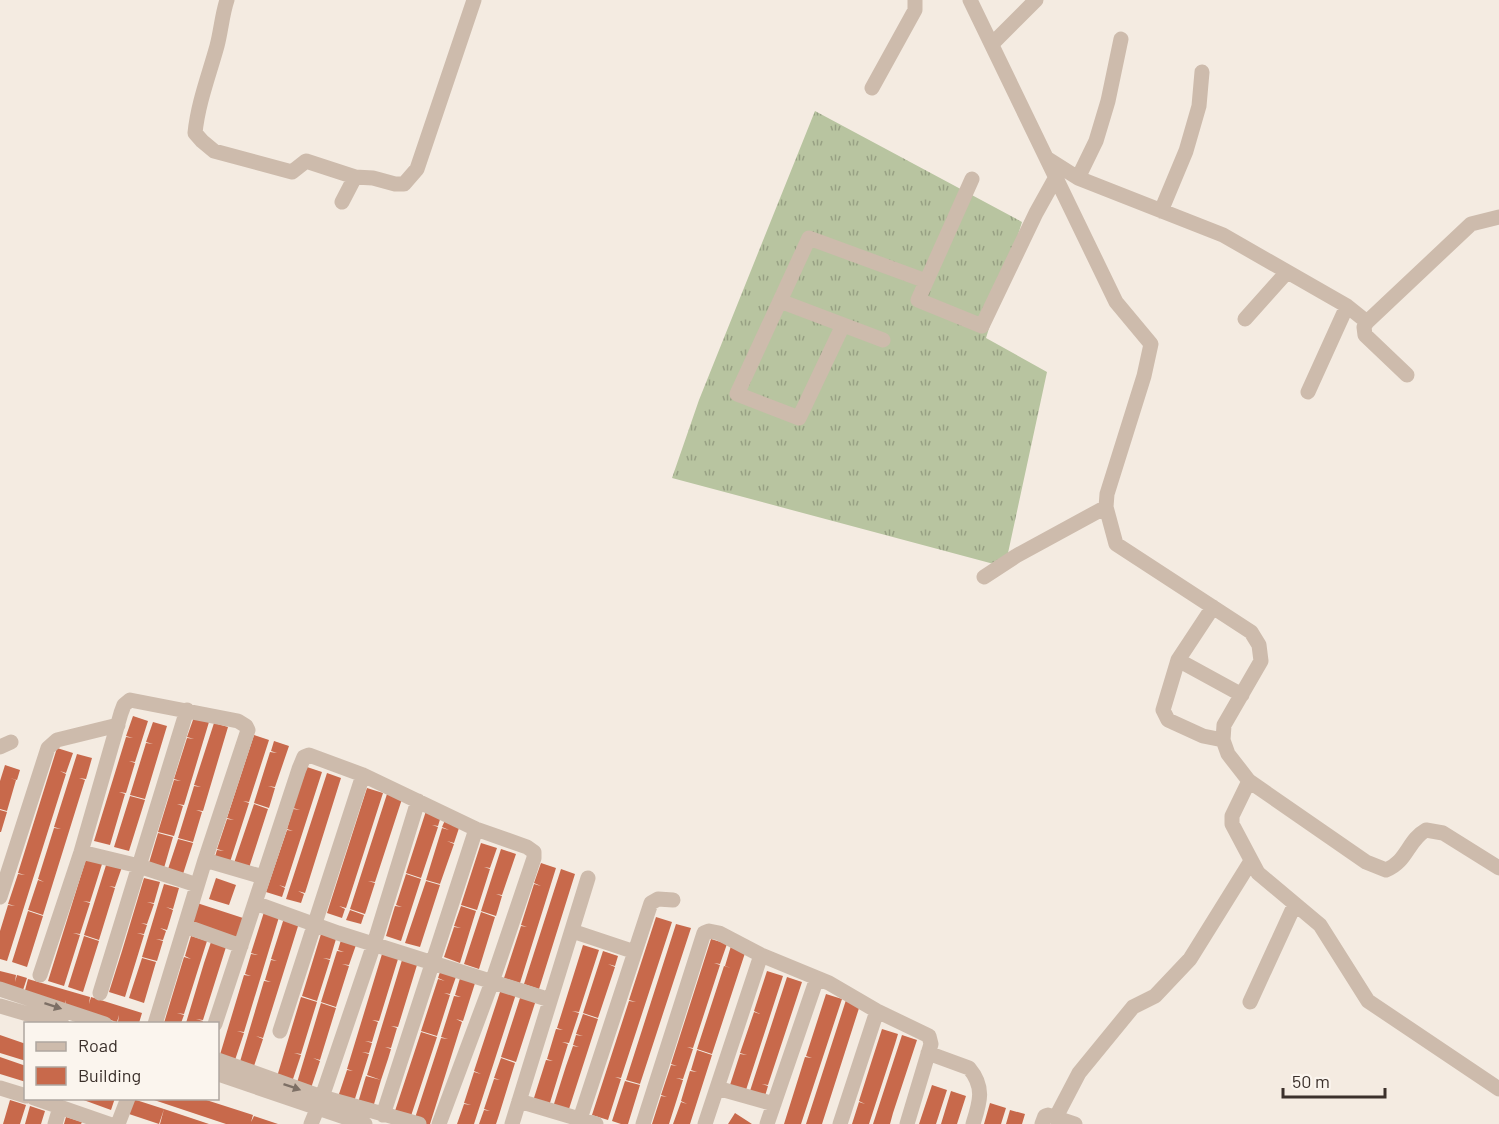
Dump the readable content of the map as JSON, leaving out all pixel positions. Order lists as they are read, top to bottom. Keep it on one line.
{"legend":["Road","Building"],"scale_bar":"50 m"}
